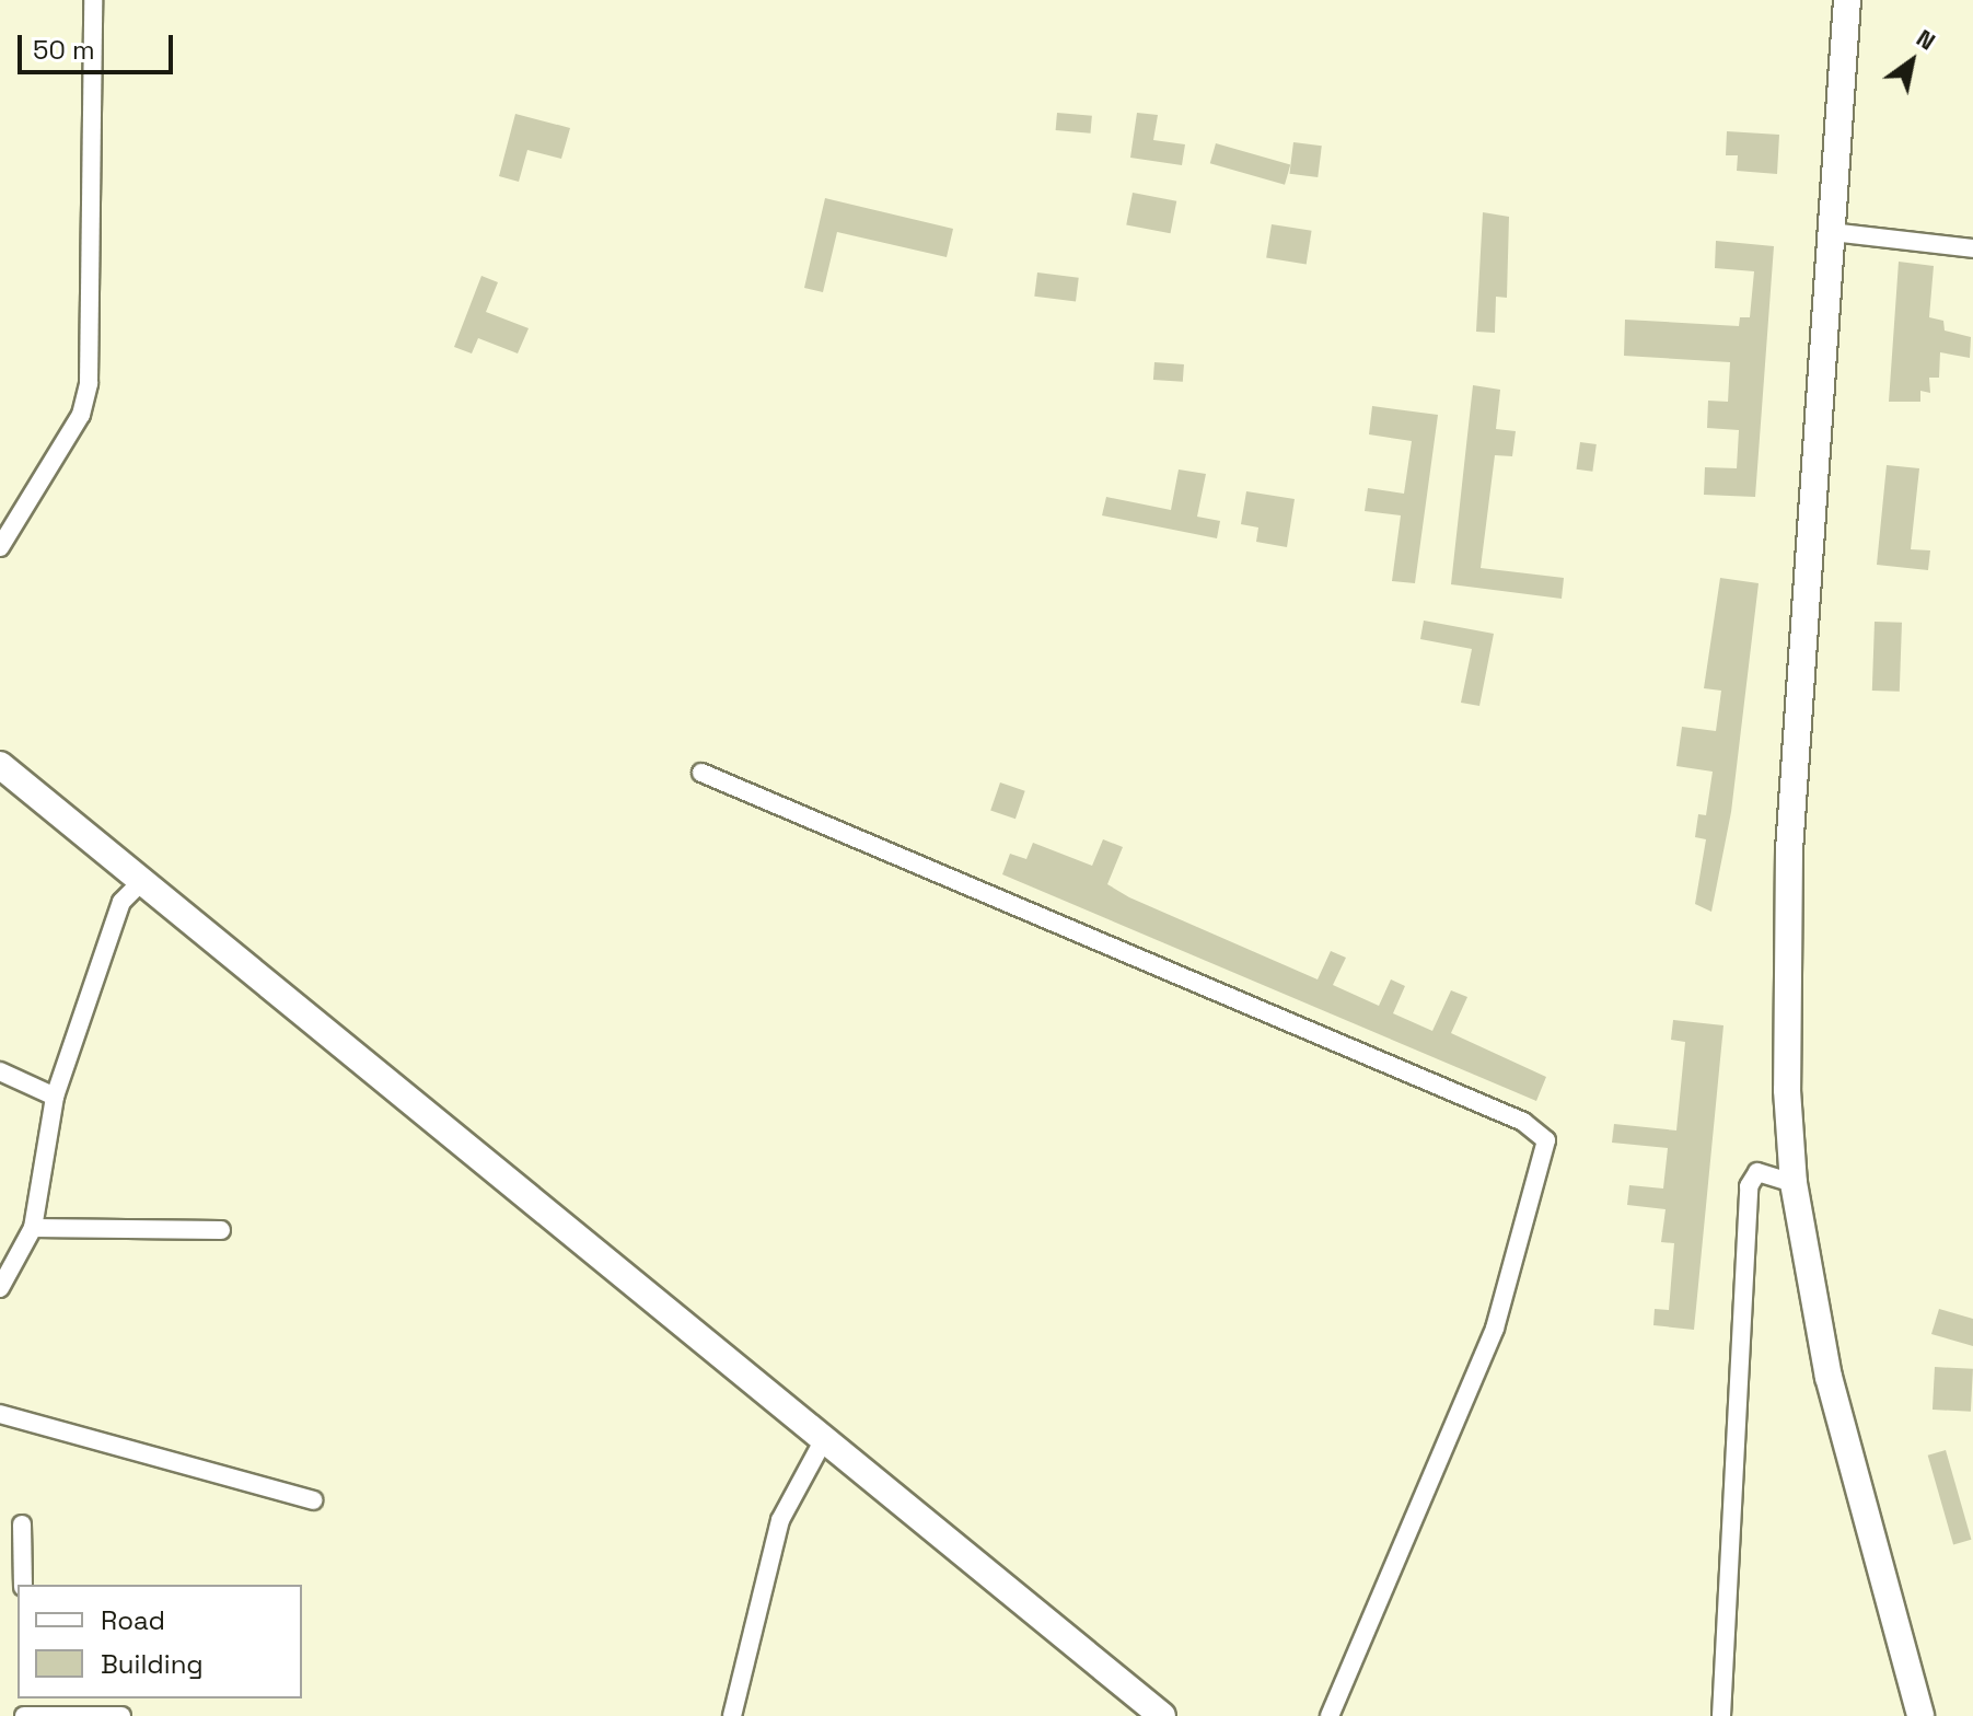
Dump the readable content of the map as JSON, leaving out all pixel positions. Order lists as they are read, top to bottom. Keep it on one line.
{"legend":["Road","Building"],"scale_bar":"50 m","north":"top right"}
